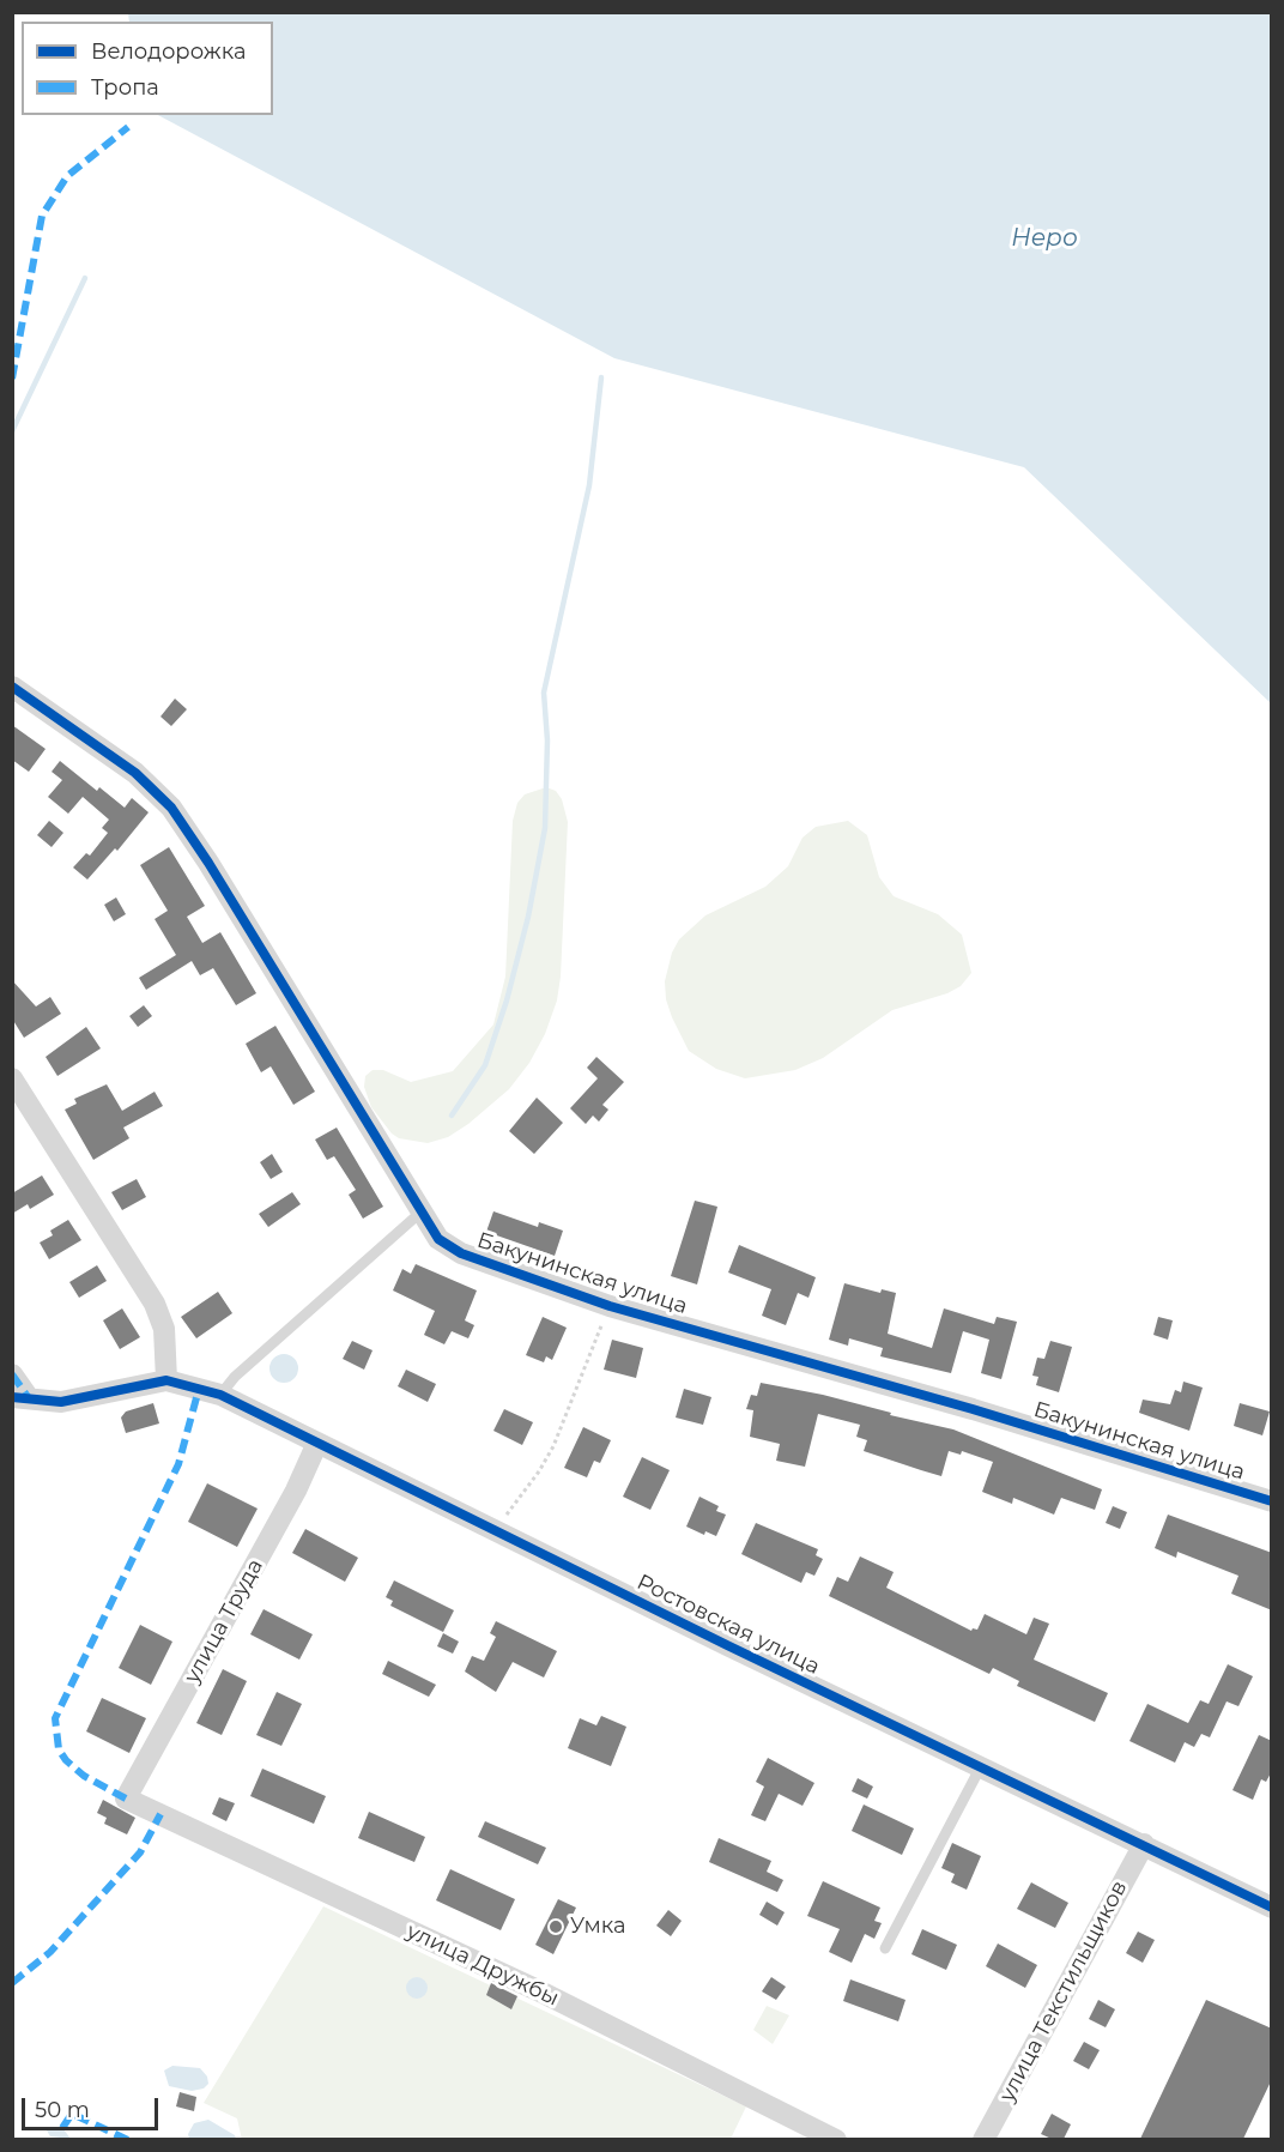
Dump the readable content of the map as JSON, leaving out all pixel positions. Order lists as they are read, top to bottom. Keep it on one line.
{"streets":{"street":["Бакунинская улица","улица Труда","Ростовская улица","улица Дружбы","улица Текстильщиков"]},"crossings":[["улица Труда","Ростовская улица"],["улица Труда","улица Дружбы"],["Ростовская улица","улица Текстильщиков"]],"water":["Неро"],"places":["Умка"],"legend":["Велодорожка","Тропа"],"scale_bar":"50 m"}
